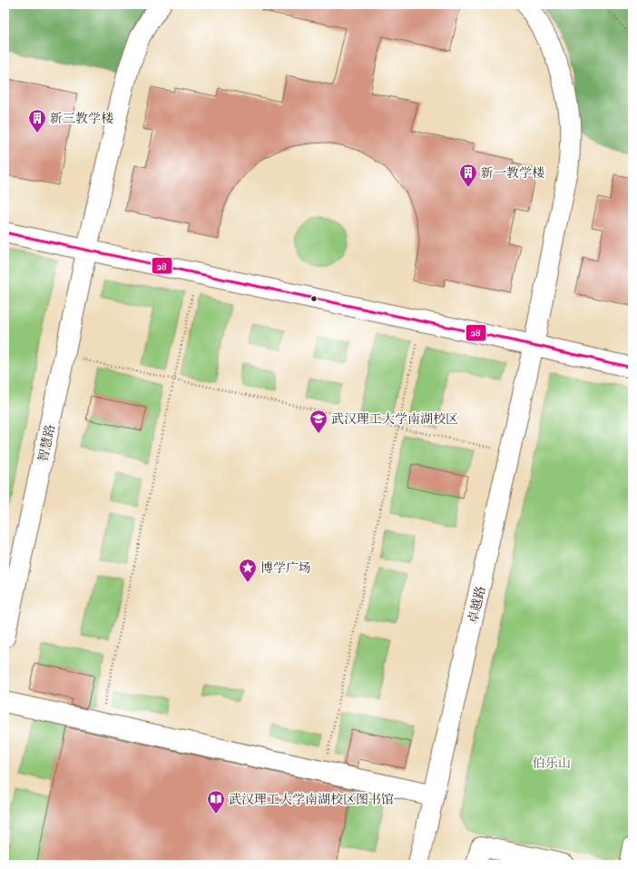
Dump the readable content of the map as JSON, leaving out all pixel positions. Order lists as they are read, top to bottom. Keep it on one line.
{"streets":{"street":["智慧路","卓越路"]},"parks":["伯乐山"],"places":{"building":["新三教学楼","新一教学楼"],"school or university":["武汉理工大学南湖校区"],"place":["博学广场"],"library":["武汉理工大学南湖校区图书馆"]},"lines":["transit line 28"]}
